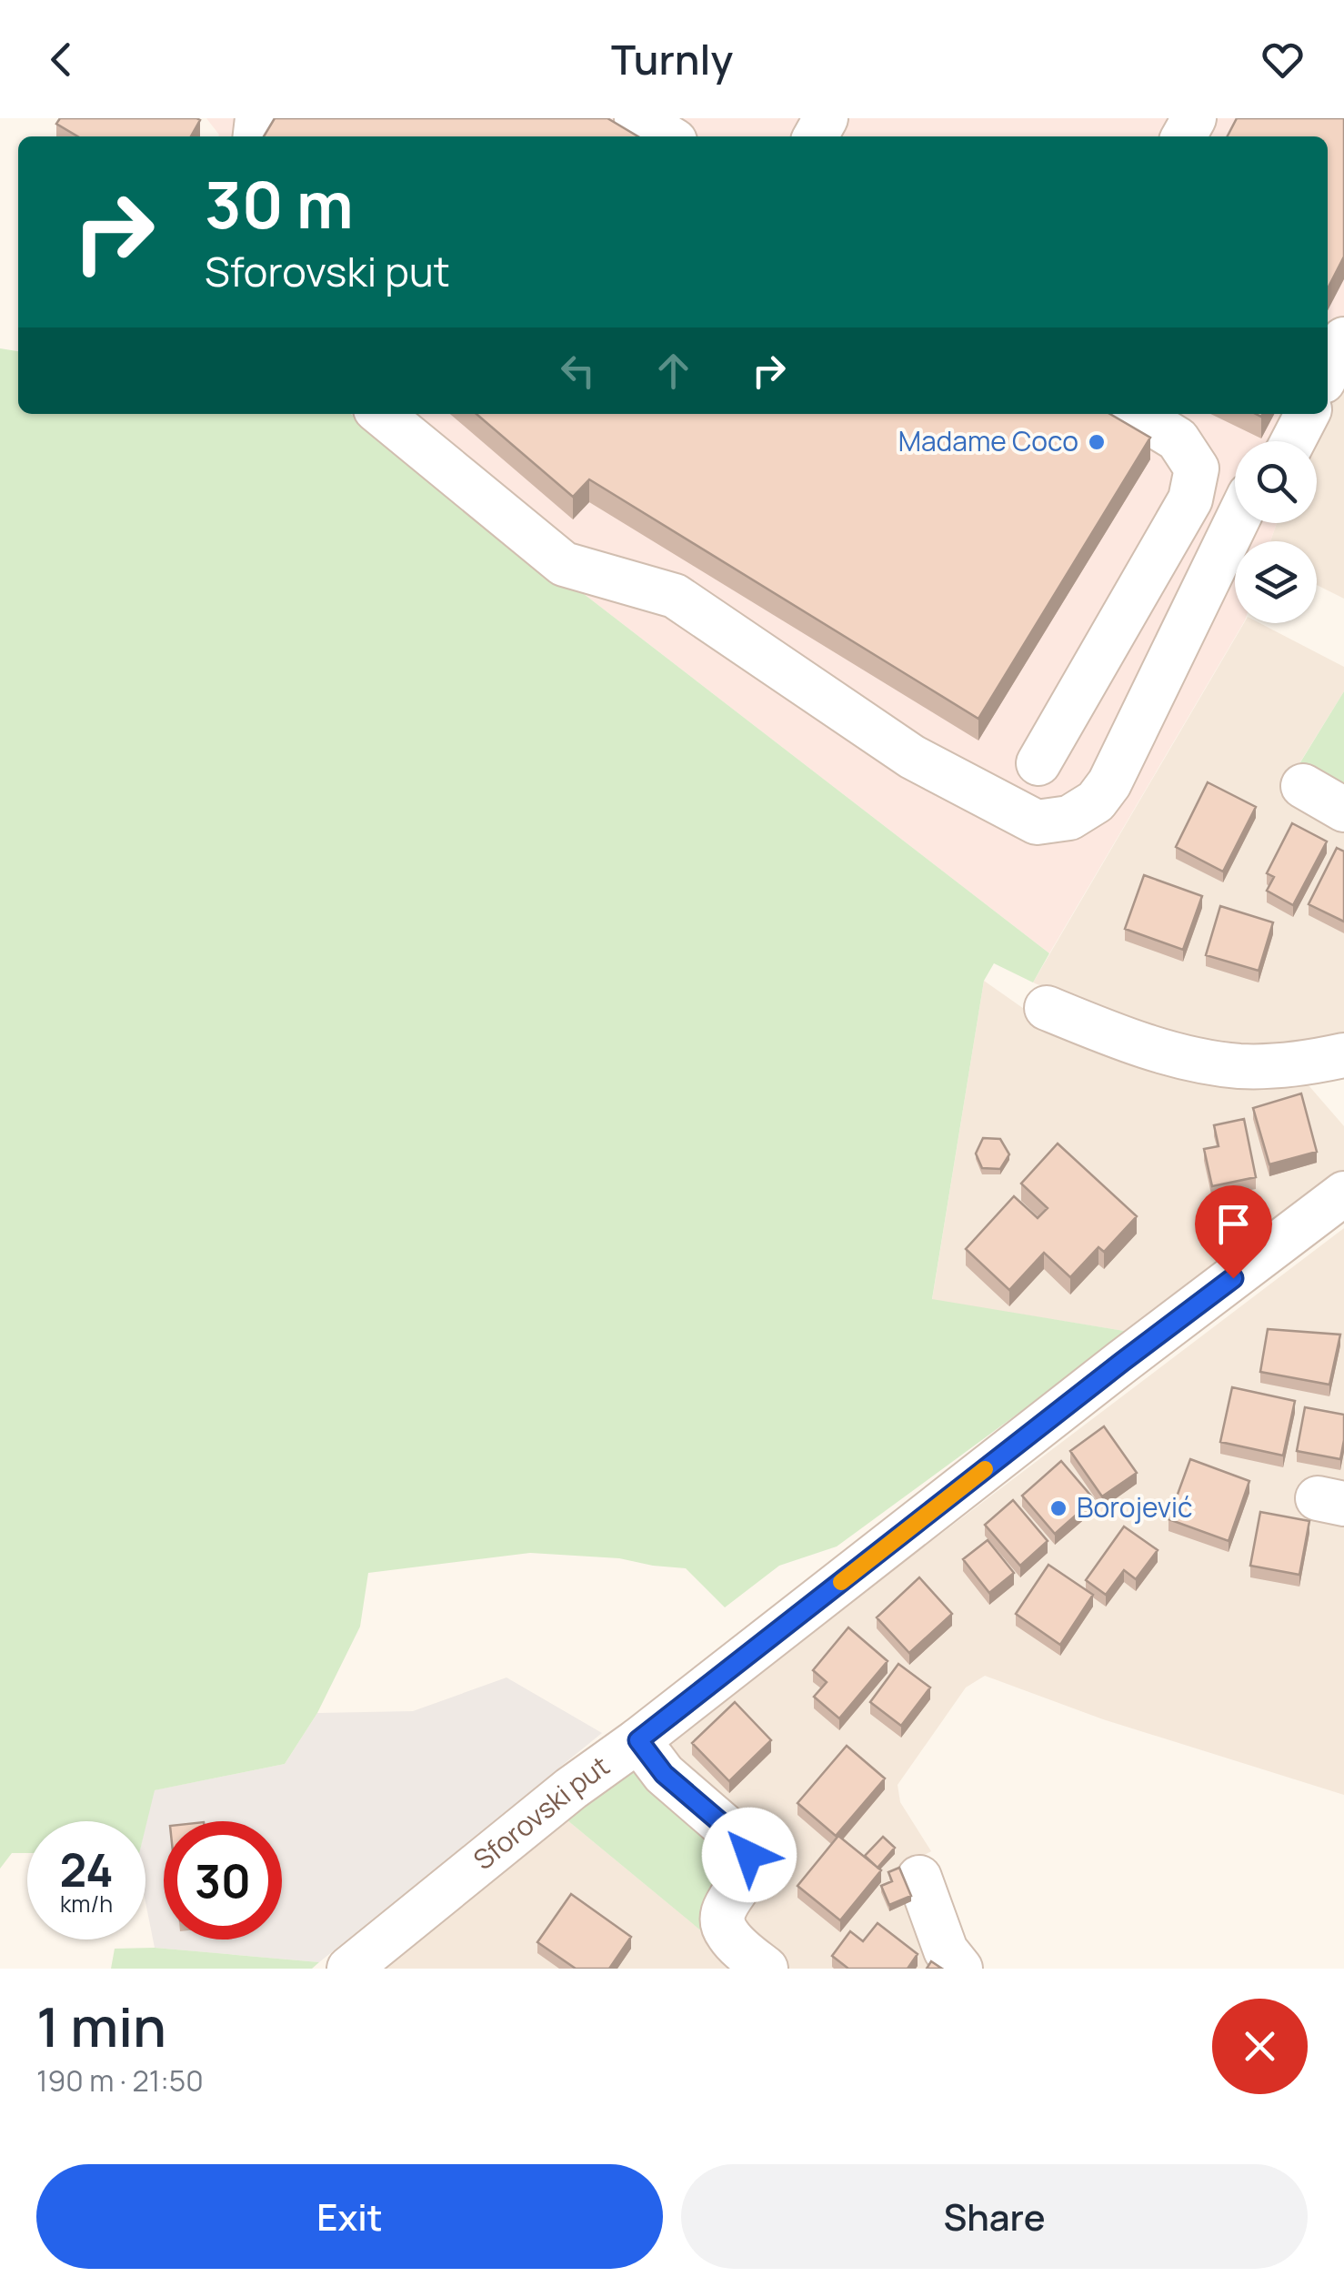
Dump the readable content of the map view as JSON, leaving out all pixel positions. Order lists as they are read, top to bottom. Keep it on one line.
{"streets":{"street":["Sforovski put"]},"places":["Madame Coco","Borojević"],"page":{"header":"Turnly","turn":["30 m","Sforovski put"],"speed":"24 km/h","limit":"30","heading":["1 min","190 m · 21:50"],"buttons":["Exit","Share"]}}
